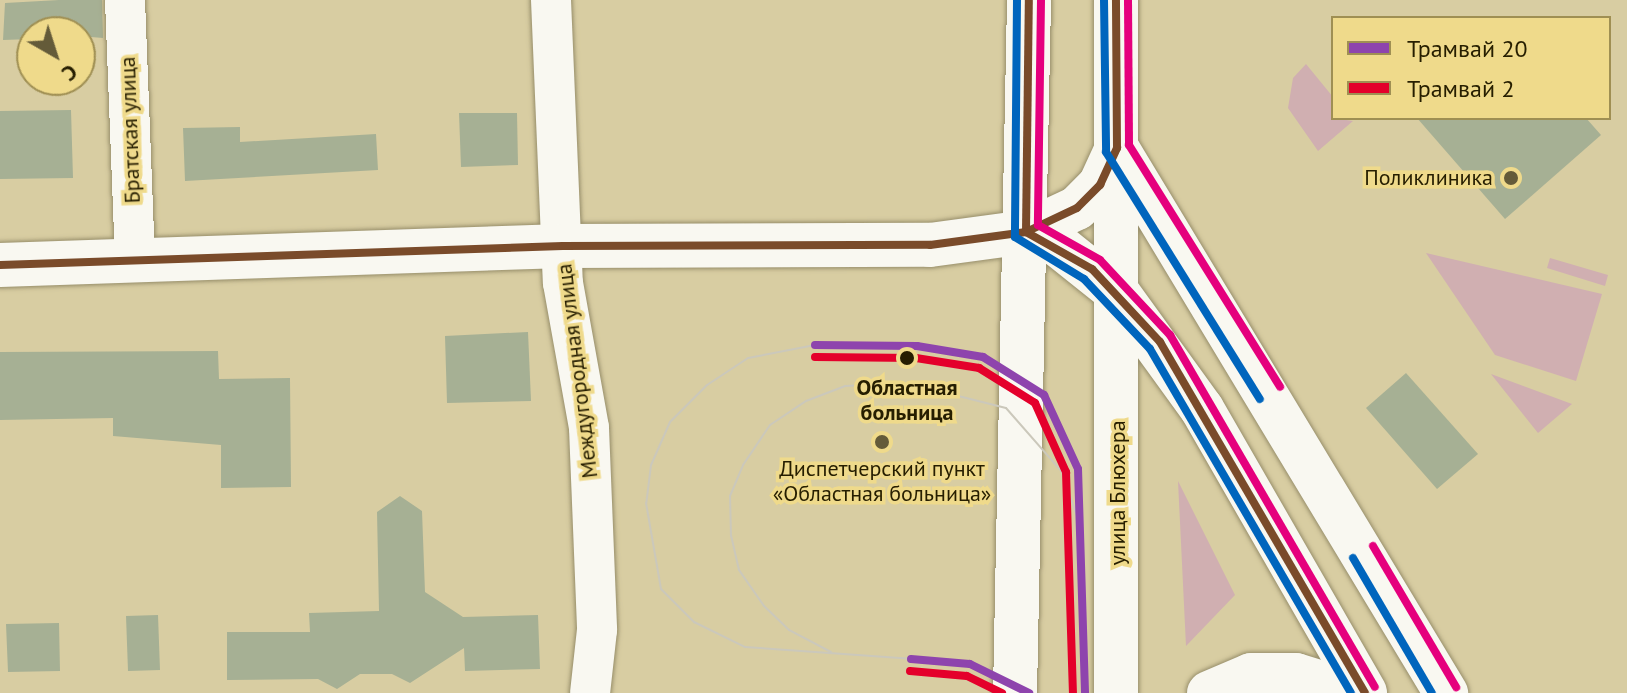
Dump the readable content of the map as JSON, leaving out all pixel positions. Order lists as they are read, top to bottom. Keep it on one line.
{"streets":{"main road":["улица Блюхера"],"street":["Братская улица","Междугородная улица"]},"places":["Поликлиника","Областная больница","Диспетчерский пункт «Областная больница»"],"lines":["tram line 20","tram line 2"],"legend":["Трамвай 20","Трамвай 2"],"north":"bottom right"}
